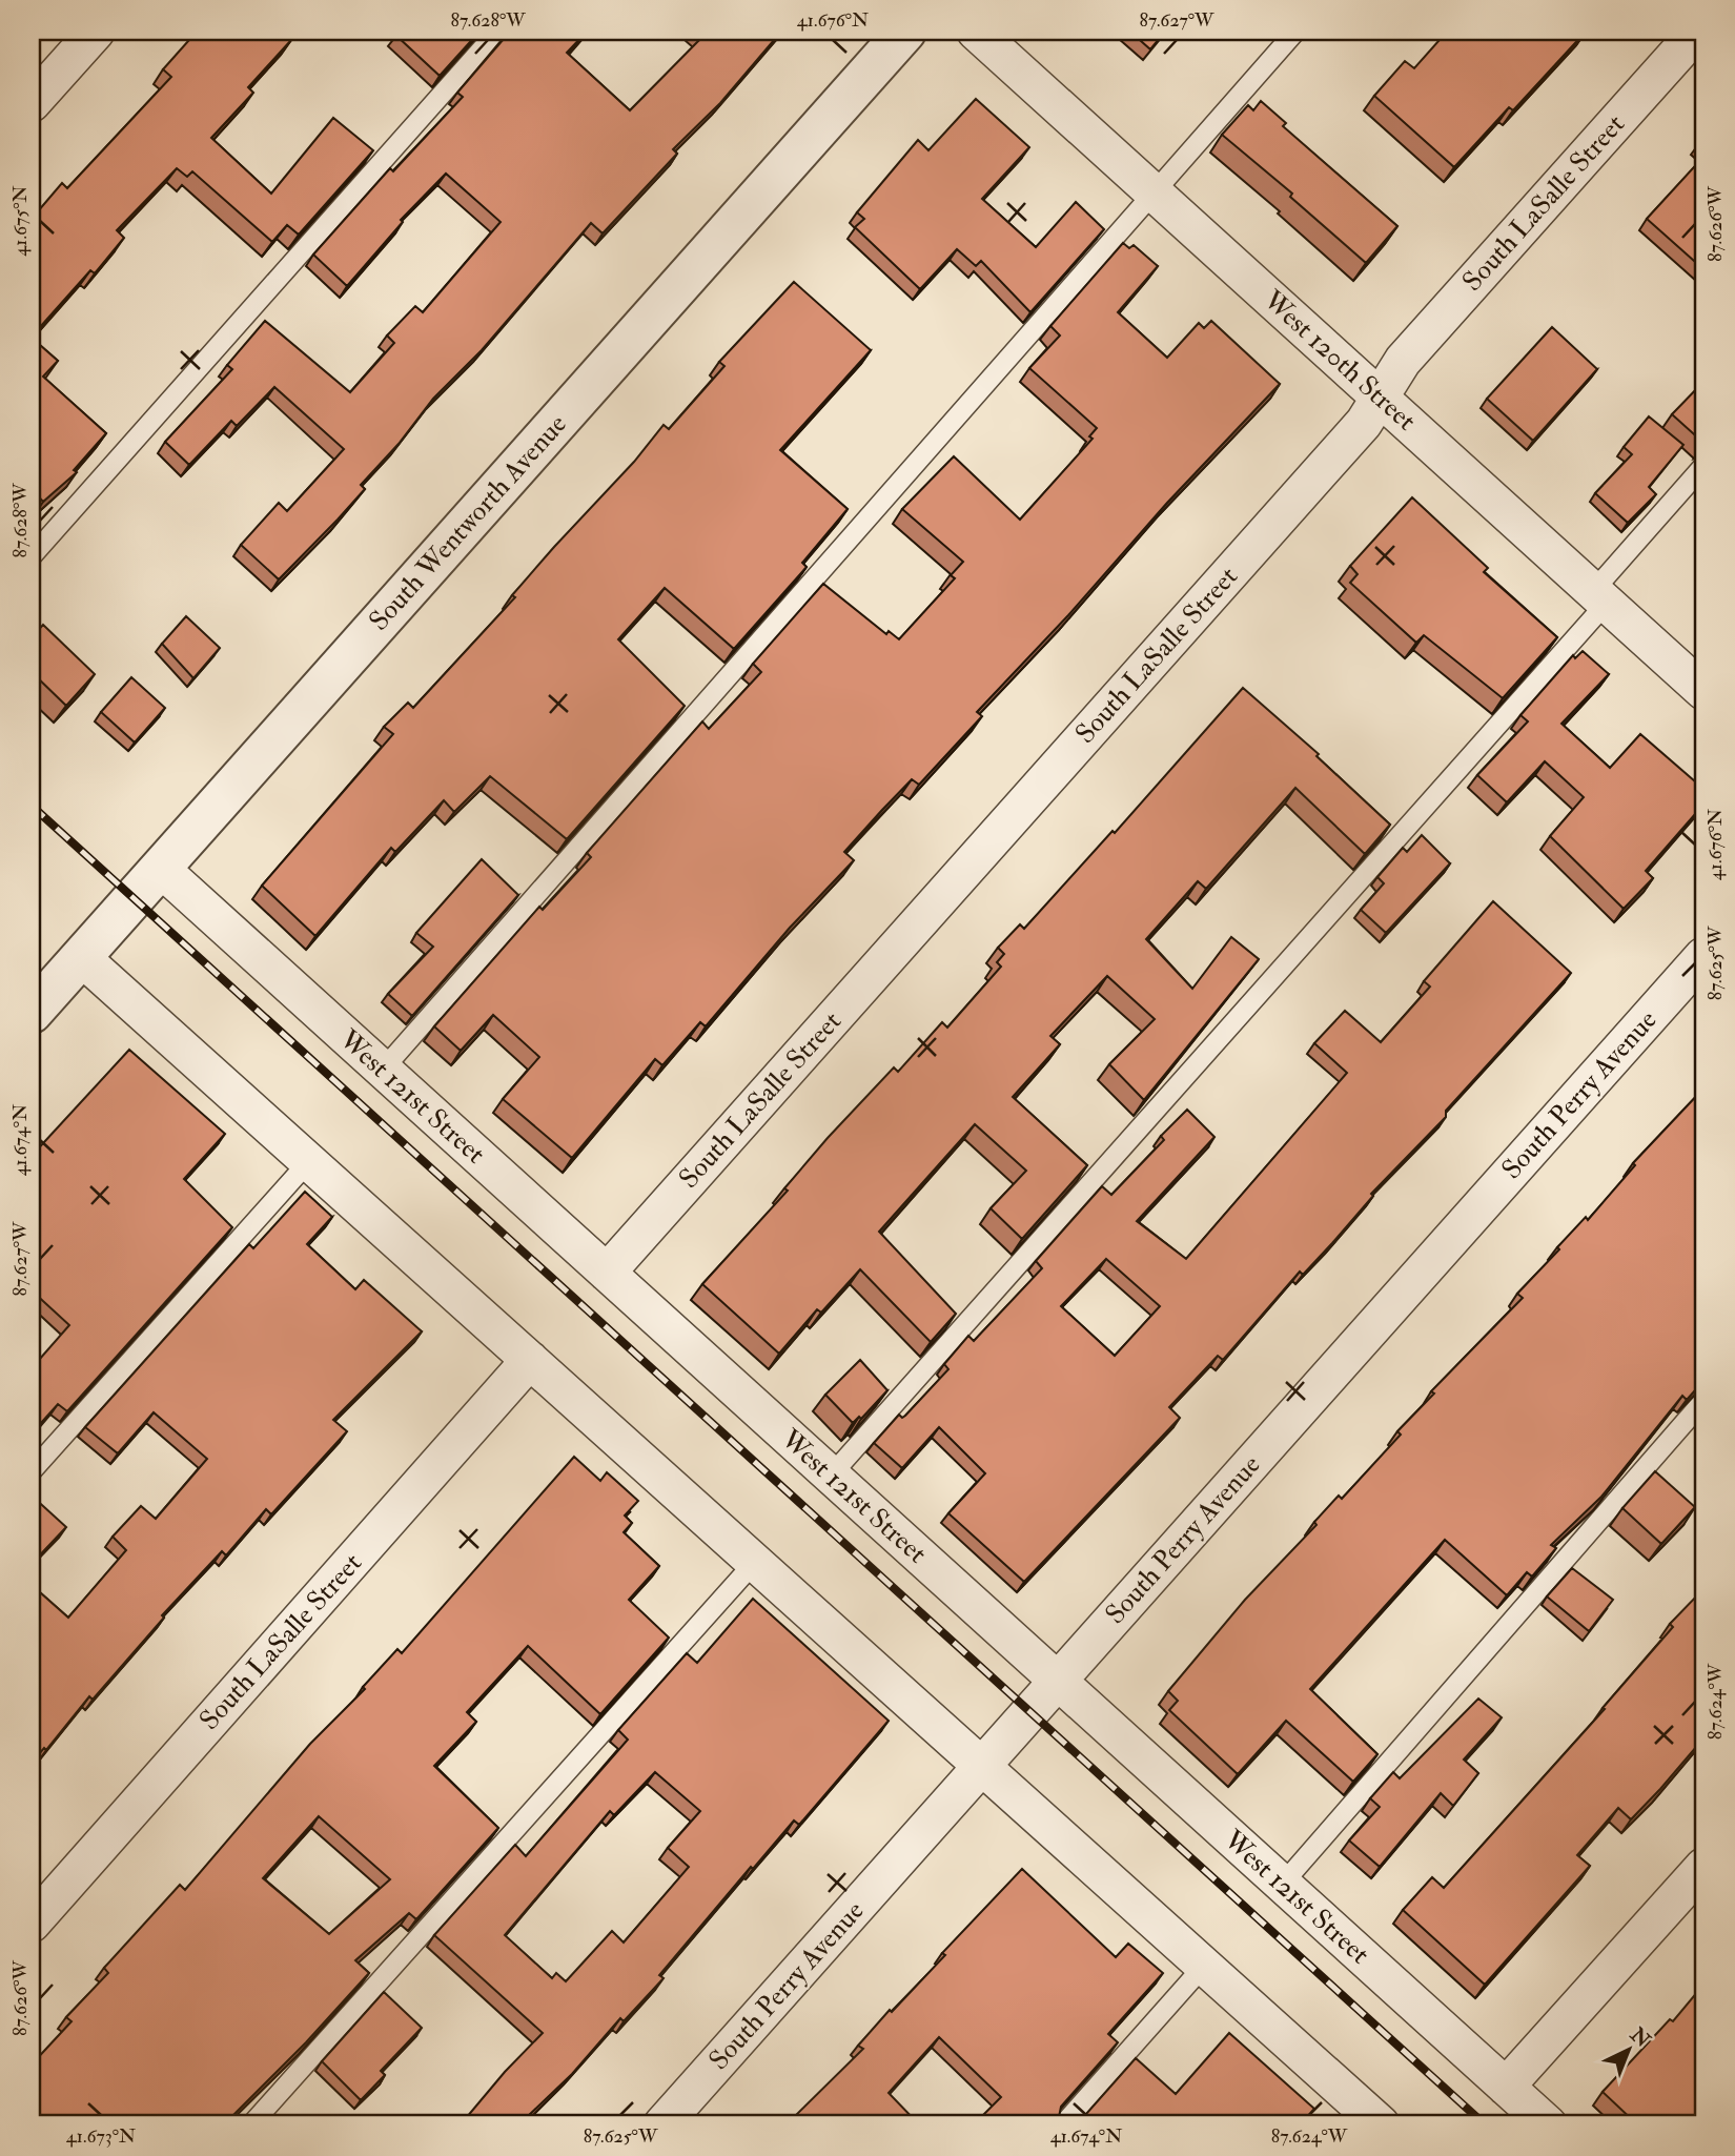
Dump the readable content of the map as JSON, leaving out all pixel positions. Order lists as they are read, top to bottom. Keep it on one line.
{"streets":{"street":["South LaSalle Street","West 120th Street","South Wentworth Avenue","South Perry Avenue","West 121st Street"]},"crossings":[["South LaSalle Street","West 120th Street"],["South LaSalle Street","West 121st Street"],["South Wentworth Avenue","West 121st Street"],["South Perry Avenue","West 121st Street"]],"north":"top right","coordinates":["87.628°W","41.676°N","87.627°W","41.675°N","87.626°W","87.625°W","41.674°N","87.624°W","41.673°N"]}
